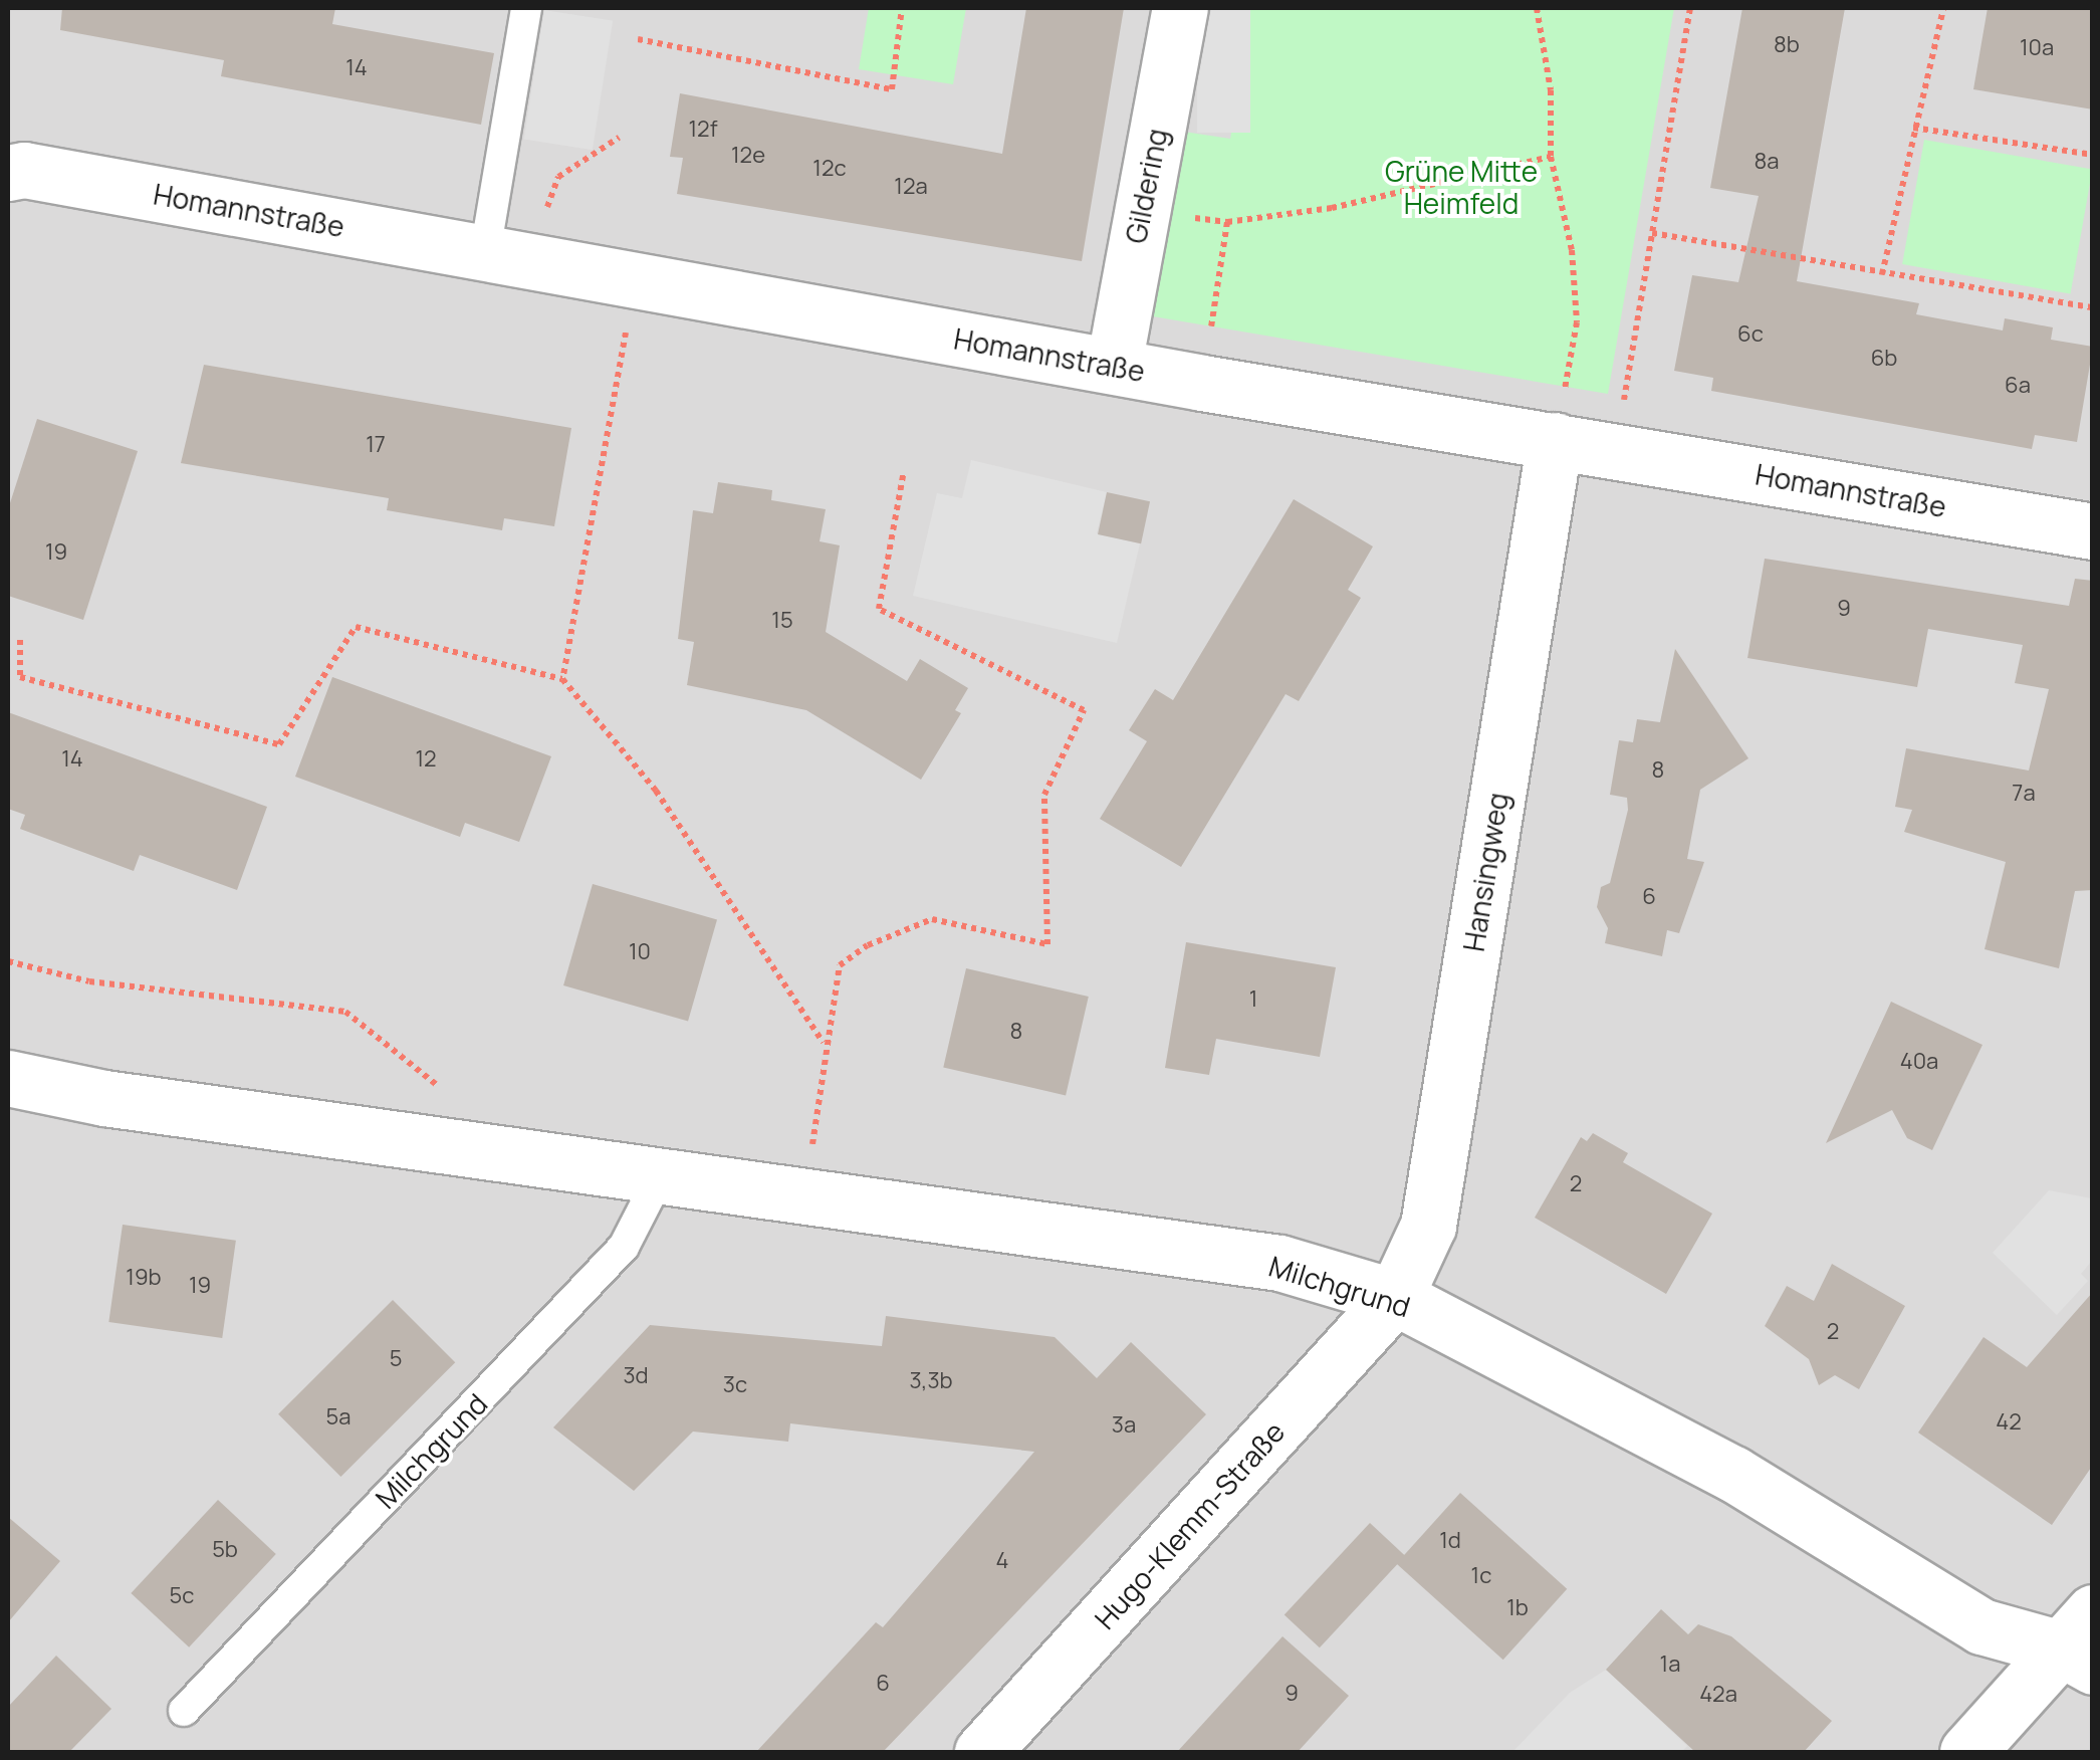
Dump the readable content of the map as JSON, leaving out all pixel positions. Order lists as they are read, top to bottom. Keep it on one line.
{"streets":{"street":["Gildering","Homannstraße","Hansingweg","Milchgrund","Hugo-Klemm-Straße"]},"crossings":[["Gildering","Homannstraße"],["Homannstraße","Hansingweg"],["Hansingweg","Milchgrund"],["Hansingweg","Hugo-Klemm-Straße"],["Milchgrund","Hugo-Klemm-Straße"]],"parks":["Grüne Mitte Heimfeld"],"house_numbers":["8b","10a","14","12f","12e","8a","12c","12a","6c","6b","6a","17","19","9","15","14","12","8","7a","6","10","1","8","40a","2","19b","19","2","5","3d","3,3b","3c","5a","42","3a","1d","5b","4","1c","5c","1b","1a","6","9","42a"]}
